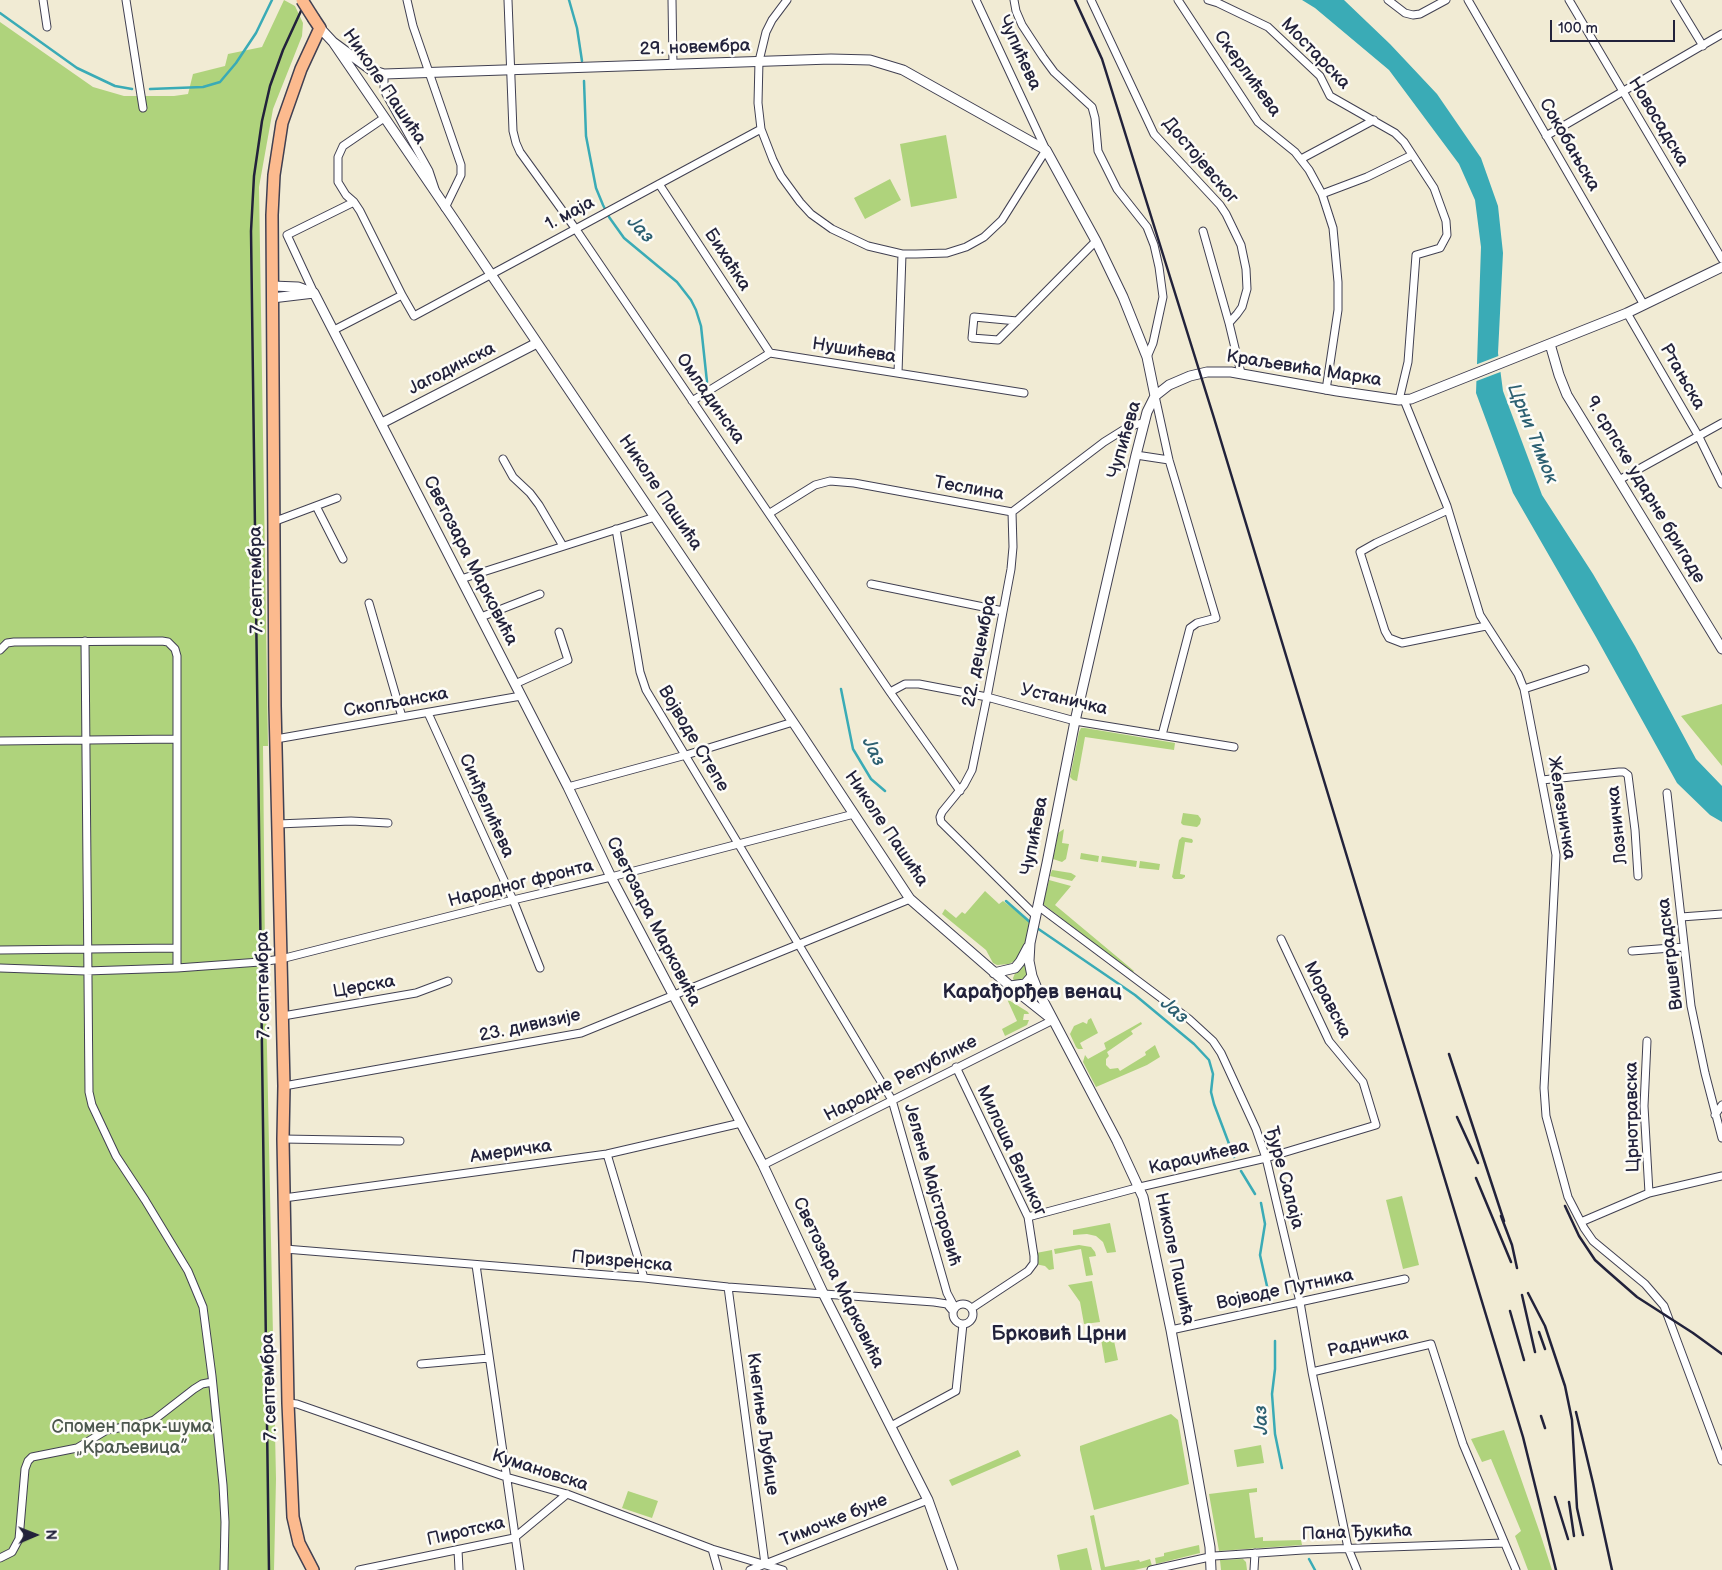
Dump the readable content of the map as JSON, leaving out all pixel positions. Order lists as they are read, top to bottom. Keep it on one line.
{"streets":{"main road":["Николе Пашића","7. септембра"],"street":["29. новембра","Чупићева","Мостарска","Скерлићева","Новосадска","Сокобањска","Достојевског","1. маја","Бихаћка","Нушићева","Јагодинска","Краљевића Марка","Ртањска","Омладинска","Теслина","9. српске ударне бригаде","Светозара Марковића","22. децембра","Устаничка","Скопљанска","Војводе Степе","Синђелићева","Железничка","Лозничка","Народног фронта","Вишеградска","Церска","Моравска","23. дивизије","Народне Републике","Црнотравска","Милоша Великог","Америчка","Караџићева","Ђуре Салаја","Јелене Мајсторовић","Призренска","Војводе Путника","Радничка","Кнегиње Љубице","Кумановска","Тимочке буне","Пиротска","Пана Ђукића"]},"crossings":[["29. новембра","Чупићева"],["29. новембра","Николе Пашића"],["29. новембра","Омладинска"],["Чупићева","Краљевића Марка"],["Чупићева","Теслина"],["Чупићева","22. децембра"],["Чупићева","Устаничка"],["Чупићева","Ђуре Салаја"],["Мостарска","Краљевића Марка"],["Мостарска","Железничка"],["Скерлићева","Краљевића Марка"],["Николе Пашића","1. маја"],["Николе Пашића","Јагодинска"],["Николе Пашића","7. септембра"],["Николе Пашића","Народног фронта"],["Николе Пашића","23. дивизије"],["Николе Пашића","Народне Републике"],["Николе Пашића","Караџићева"],["Николе Пашића","Војводе Путника"],["Николе Пашића","Пана Ђукића"],["Сокобањска","Краљевића Марка"],["1. маја","Бихаћка"],["1. маја","Омладинска"],["Бихаћка","Нушићева"],["Јагодинска","Светозара Марковића"],["Краљевића Марка","Ртањска"],["Краљевића Марка","9. српске ударне бригаде"],["Краљевића Марка","Железничка"],["Омладинска","Теслина"],["Омладинска","22. децембра"],["Омладинска","Устаничка"],["Теслина","22. децембра"],["Светозара Марковића","Скопљанска"],["Светозара Марковића","Народног фронта"],["Светозара Марковића","23. дивизије"],["Светозара Марковића","Народне Републике"],["Светозара Марковића","Америчка"],["Светозара Марковића","Призренска"],["Светозара Марковића","Тимочке буне"],["7. септембра","Скопљанска"],["7. септембра","Народног фронта"],["7. септембра","Церска"],["7. септембра","23. дивизије"],["7. септембра","Америчка"],["7. септембра","Призренска"],["7. септембра","Кумановска"],["22. децембра","Устаничка"],["Скопљанска","Синђелићева"],["Војводе Степе","Народног фронта"],["Војводе Степе","23. дивизије"],["Војводе Степе","Јелене Мајсторовић"],["Синђелићева","Народног фронта"],["Железничка","Лозничка"],["Моравска","Караџићева"],["23. дивизије","Јелене Мајсторовић"],["Народне Републике","Милоша Великог"],["Народне Републике","Јелене Мајсторовић"],["Милоша Великог","Караџићева"],["Милоша Великог","Јелене Мајсторовић"],["Милоша Великог","Призренска"],["Караџићева","Ђуре Салаја"],["Ђуре Салаја","Војводе Путника"],["Ђуре Салаја","Радничка"],["Ђуре Салаја","Пана Ђукића"],["Јелене Мајсторовић","Призренска"],["Призренска","Кнегиње Љубице"],["Радничка","Пана Ђукића"],["Кнегиње Љубице","Кумановска"],["Кнегиње Љубице","Тимочке буне"],["Кумановска","Тимочке буне"],["Кумановска","Пиротска"]],"districts":["Карађорђев венац","Брковић Црни"],"water":["Јаз","Црни Тимок"],"parks":["Спомен парк-шума „Краљевица”"],"scale_bar":"100 m","north":"right"}
